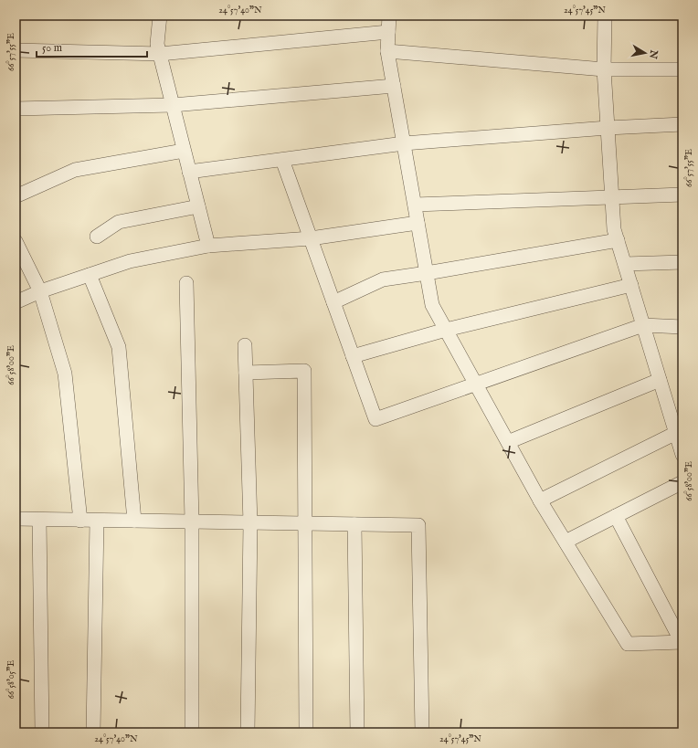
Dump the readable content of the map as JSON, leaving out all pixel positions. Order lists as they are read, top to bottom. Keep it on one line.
{"scale_bar":"50 m","north":"right","coordinates":["24°57'40\"N","24°57'45\"N","66°57'55\"E","66°58'00\"E","66°58'05\"E"]}
